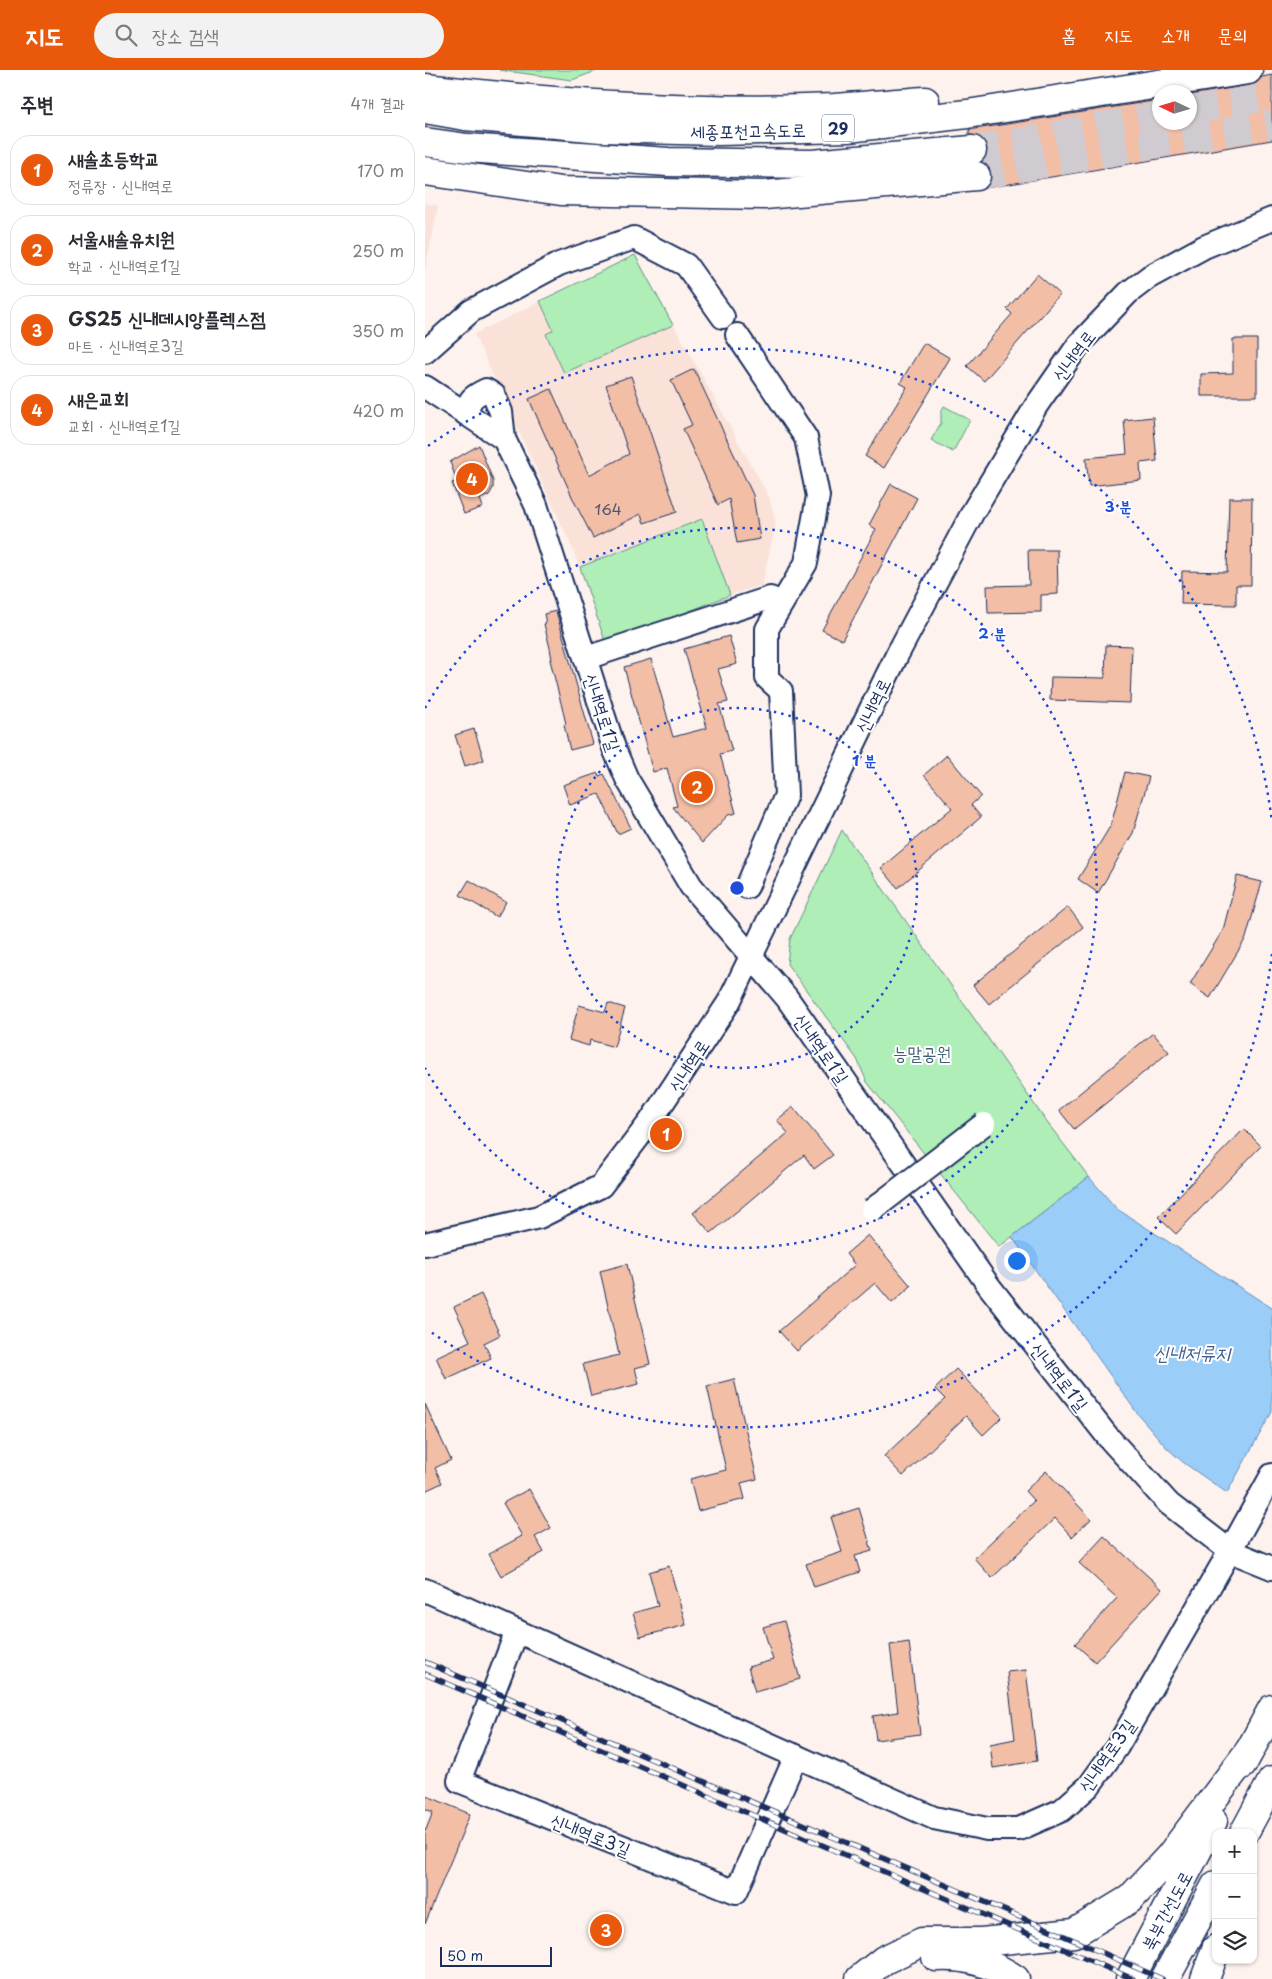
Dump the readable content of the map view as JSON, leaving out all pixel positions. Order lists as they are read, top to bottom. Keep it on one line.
{"streets":{"highway":["29","세종포천고속도로","북부간선도로"],"street":["신내역로","신내역로1길","신내역로3길"]},"crossings":[["신내역로","신내역로1길"],["신내역로1길","신내역로3길"]],"water":["신내저류지"],"parks":["능말공원"],"house_numbers":["164"],"scale_bar":"50 m","north":"left","page":{"header":"지도","search":"장소 검색","nav":["홈","지도","소개","문의"],"heading":["주변","4개 결과"],"list":[{"mark":"1","name":"새솔초등학교","note":"정류장 · 신내역로","value":"170 m"},{"mark":"2","name":"서울새솔유치원","note":"학교 · 신내역로1길","value":"250 m"},{"mark":"3","name":"GS25 신내데시앙플렉스점","note":"마트 · 신내역로3길","value":"350 m"},{"mark":"4","name":"새은교회","note":"교회 · 신내역로1길","value":"420 m"}],"pins":["4","2","1","3"],"map_buttons":["+","−"],"scale":"50 m"},"rings":["3 분","2 분","1 분"]}
